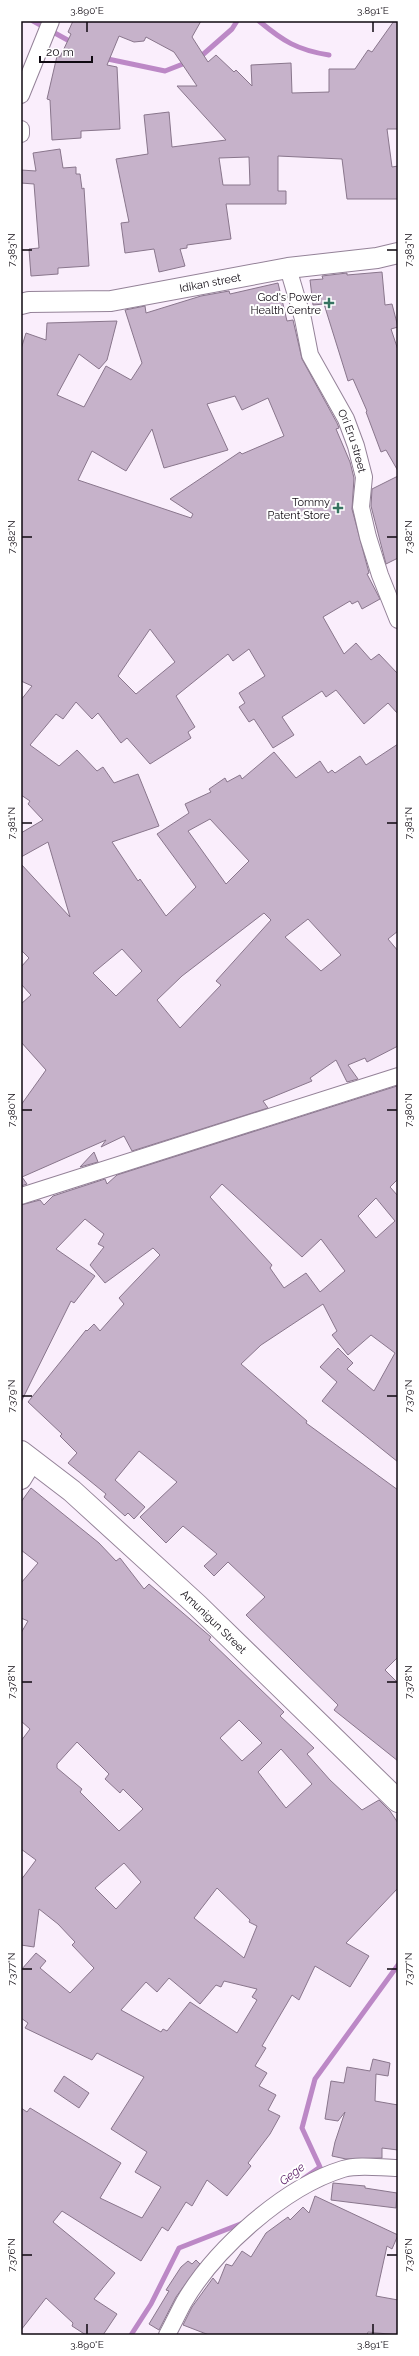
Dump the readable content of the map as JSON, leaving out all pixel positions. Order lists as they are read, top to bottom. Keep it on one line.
{"streets":{"main road":["Amunigun Street"],"street":["Idikan street","Ori Eru street"]},"crossings":[["Idikan street","Ori Eru street"]],"water":["Gege"],"places":{"health":["God's Power Health Centre","Tommy Patent Store"]},"scale_bar":"20 m","coordinates":["3.890°E","3.891°E","7.383°N","7.382°N","7.381°N","7.380°N","7.379°N","7.378°N","7.377°N","7.376°N"]}
